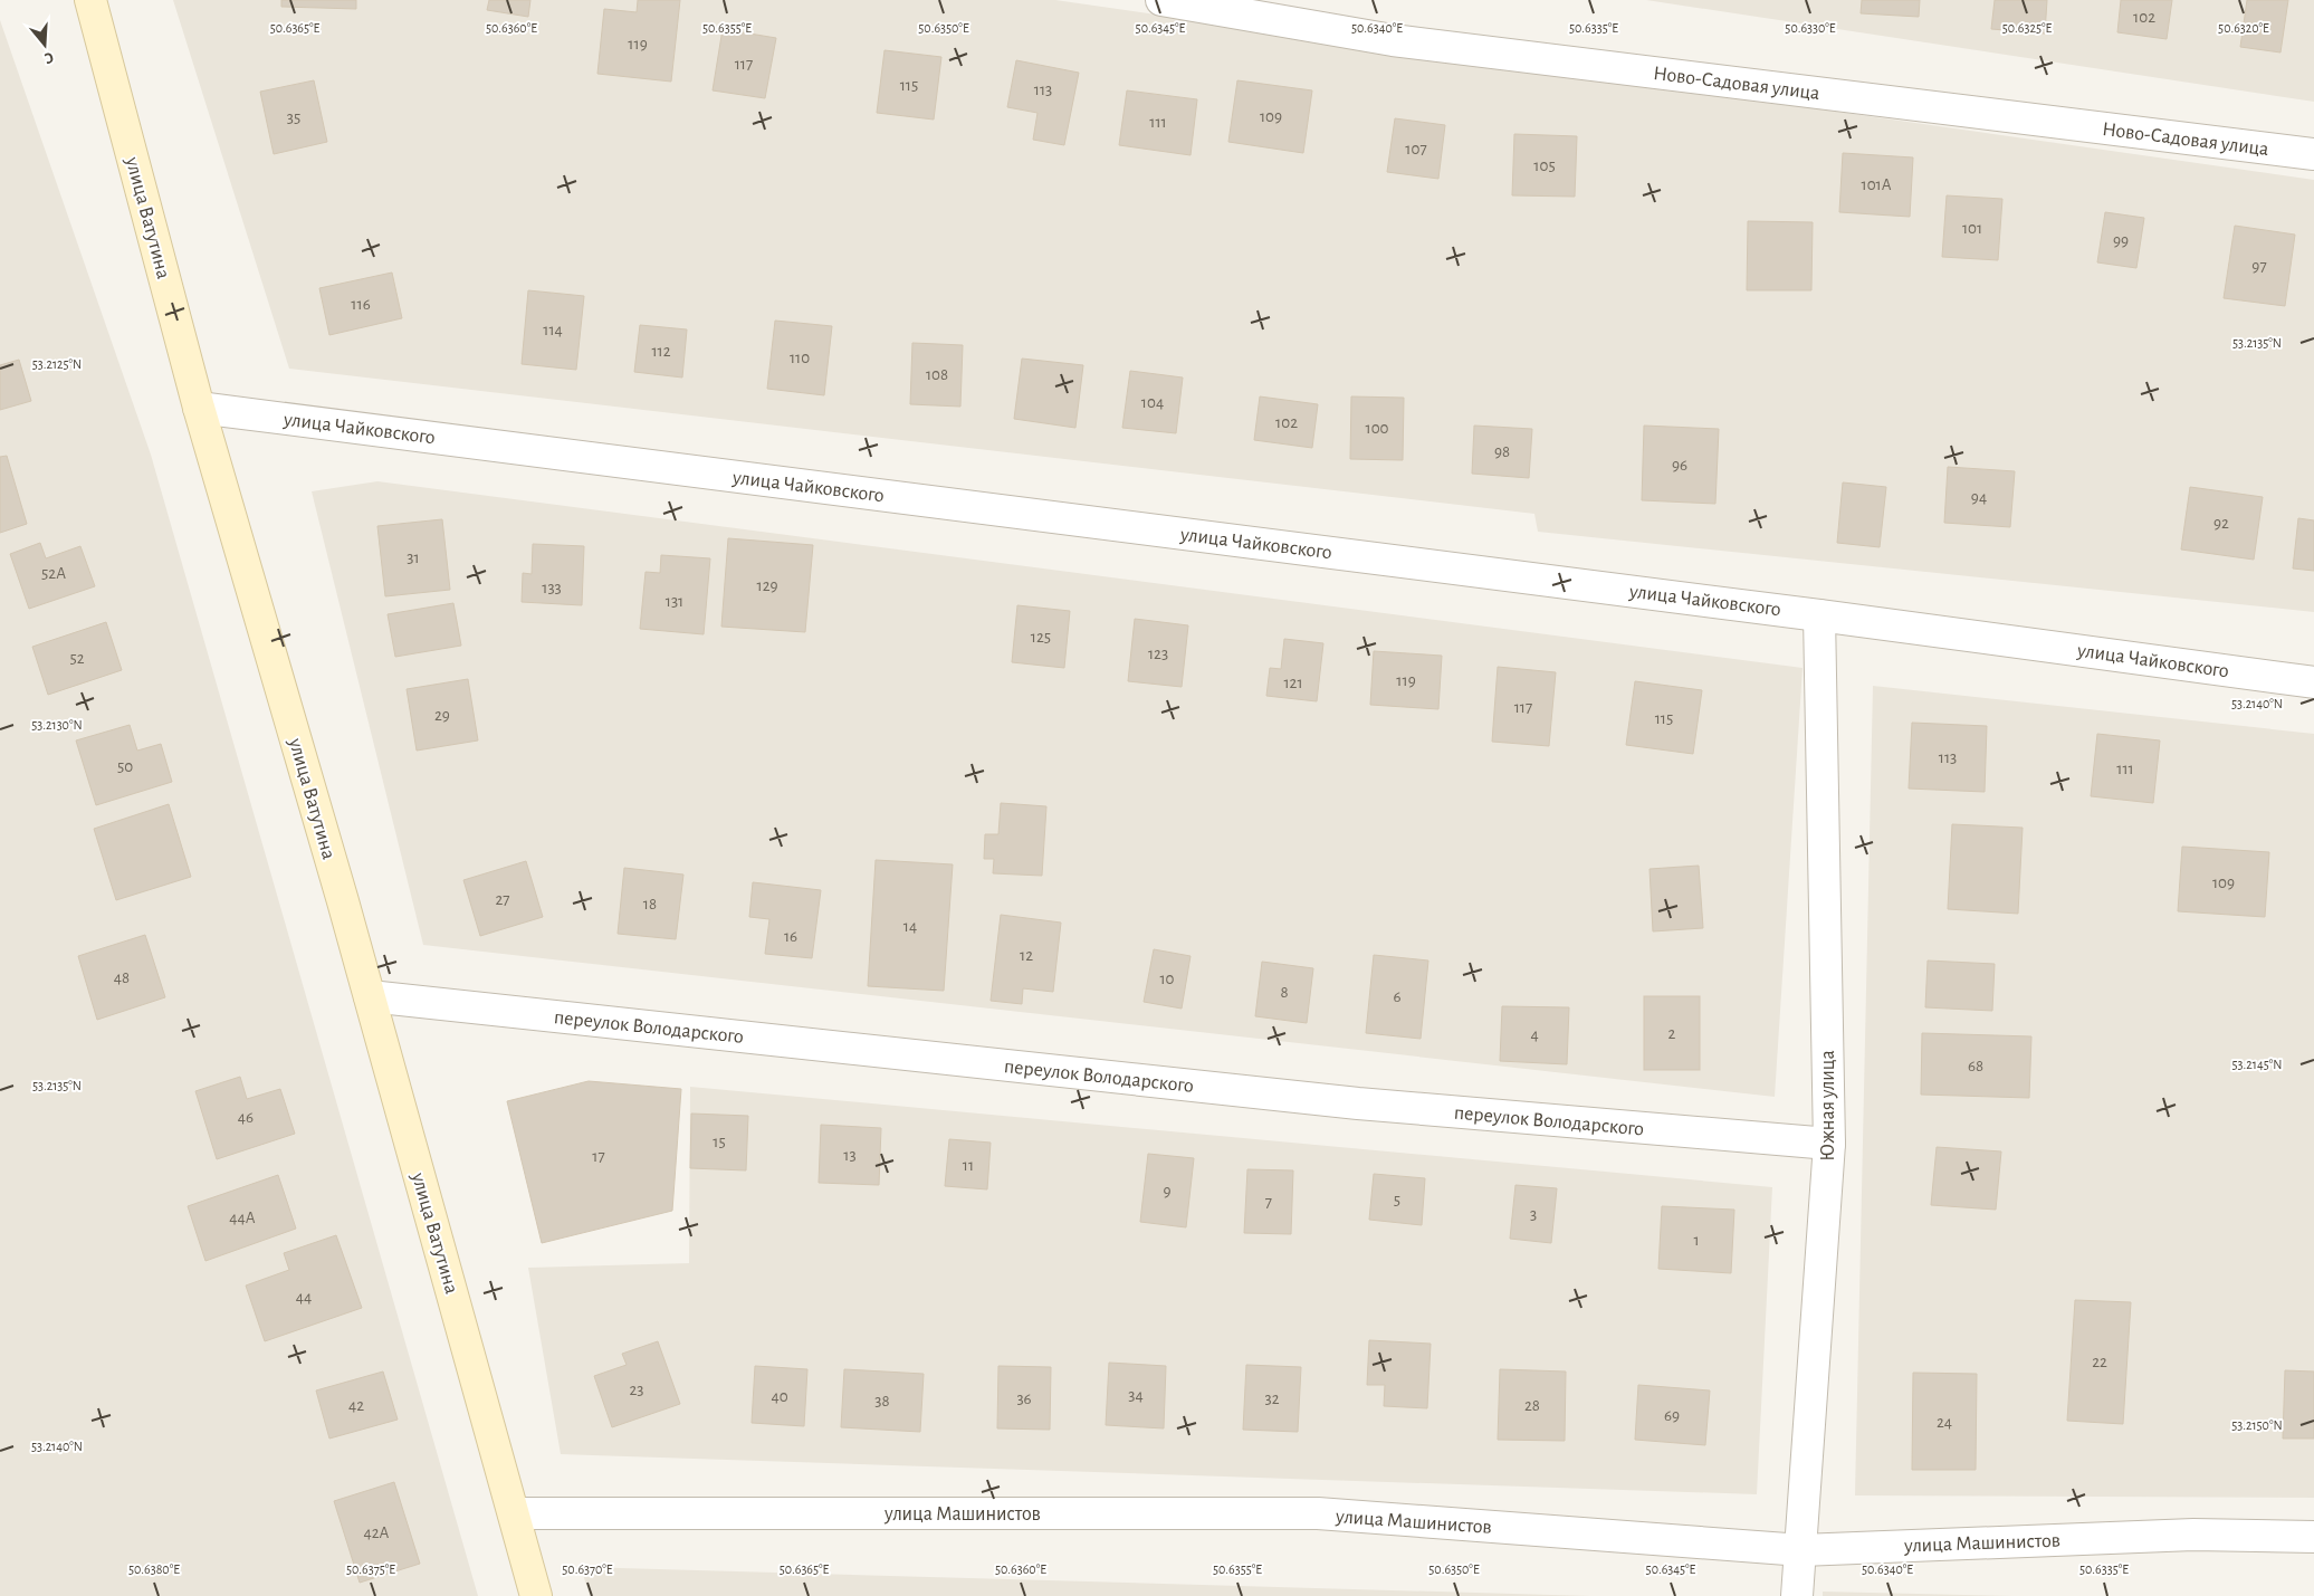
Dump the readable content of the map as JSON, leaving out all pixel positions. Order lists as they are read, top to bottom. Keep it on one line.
{"streets":{"main road":["улица Ватутина"],"street":["Ново-Садовая улица","улица Чайковского","переулок Володарского","Южная улица","улица Машинистов"]},"crossings":[["улица Ватутина","улица Чайковского"],["улица Ватутина","переулок Володарского"],["улица Ватутина","улица Машинистов"],["улица Чайковского","Южная улица"],["переулок Володарского","Южная улица"],["Южная улица","улица Машинистов"]],"house_numbers":["102","119","117","115","113","109","35","111","107","105","101А","101","99","97","116","114","112","110","108","104","102","100","98","96","94","92","31","52А","129","133","131","125","123","52","119","121","117","29","115","113","50","111","109","27","18","14","16","12","48","10","8","6","2","4","68","46","15","13","17","11","9","5","7","3","44А","1","44","22","23","34","40","36","32","38","42","28","69","24","42А"],"north":"bottom","coordinates":["50.6365°E","50.6360°E","50.6355°E","50.6350°E","50.6345°E","50.6340°E","50.6335°E","50.6330°E","50.6325°E","50.6320°E","53.2135°N","53.2125°N","53.2140°N","53.2130°N","53.2145°N","53.2150°N","50.6380°E","50.6375°E","50.6370°E"]}
